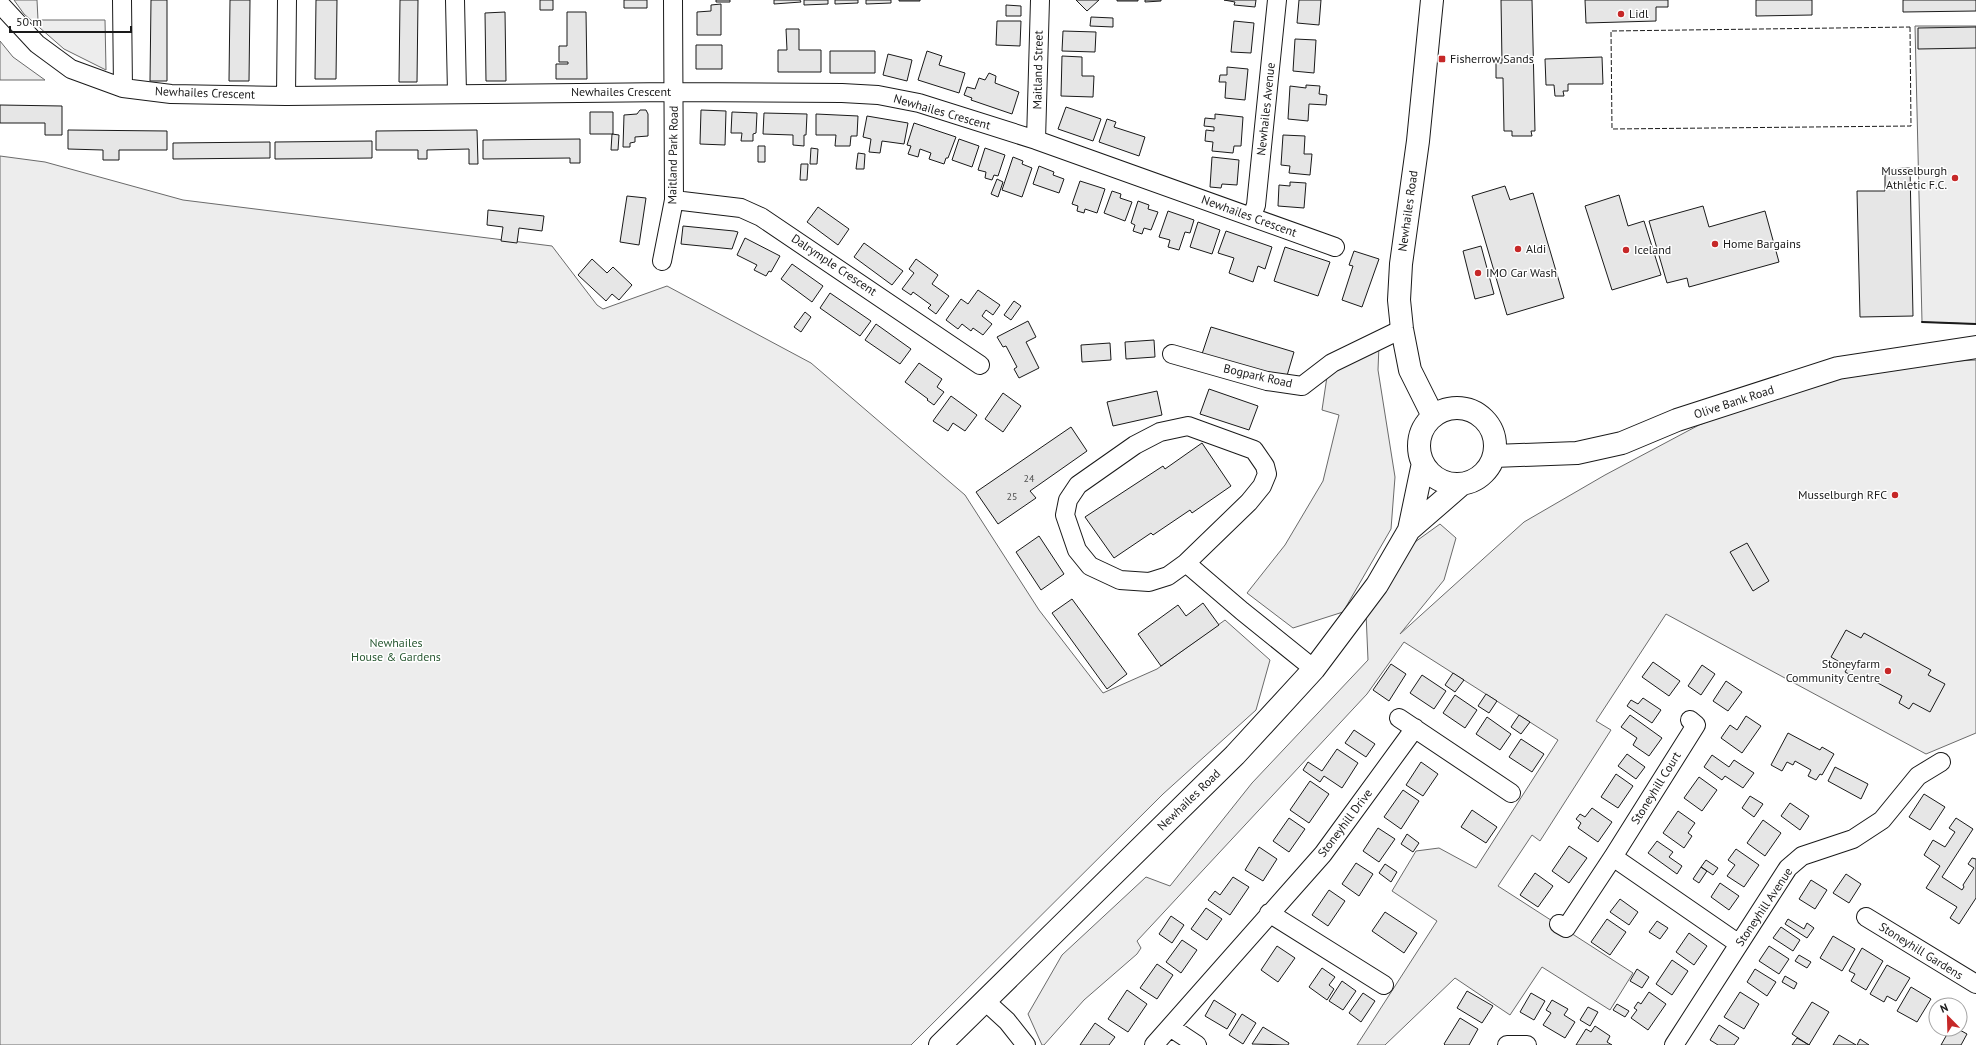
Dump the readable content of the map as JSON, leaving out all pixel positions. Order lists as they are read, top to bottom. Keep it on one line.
{"streets":{"main road":["Newhailes Road","Olive Bank Road"],"street":["Maitland Street","Newhailes Crescent","Newhailes Avenue","Maitland Park Road","Dalrymple Crescent","Bogpark Road","Stoneyhill Court","Stoneyhill Drive","Stoneyhill Avenue","Stoneyhill Gardens"]},"crossings":[["Maitland Street","Newhailes Crescent"],["Newhailes Crescent","Newhailes Avenue"],["Newhailes Crescent","Maitland Park Road"],["Maitland Park Road","Dalrymple Crescent"],["Newhailes Road","Bogpark Road"],["Newhailes Road","Olive Bank Road"]],"parks":["Newhailes House & Gardens"],"places":{"other":["Lidl","Musselburgh Athletic F.C.","Home Bargains","Aldi","Iceland","IMO Car Wash","Musselburgh RFC","Stoneyfarm Community Centre"],"transit":["Fisherrow Sands"]},"house_numbers":["24","25"],"scale_bar":"50 m","north":"top left"}
